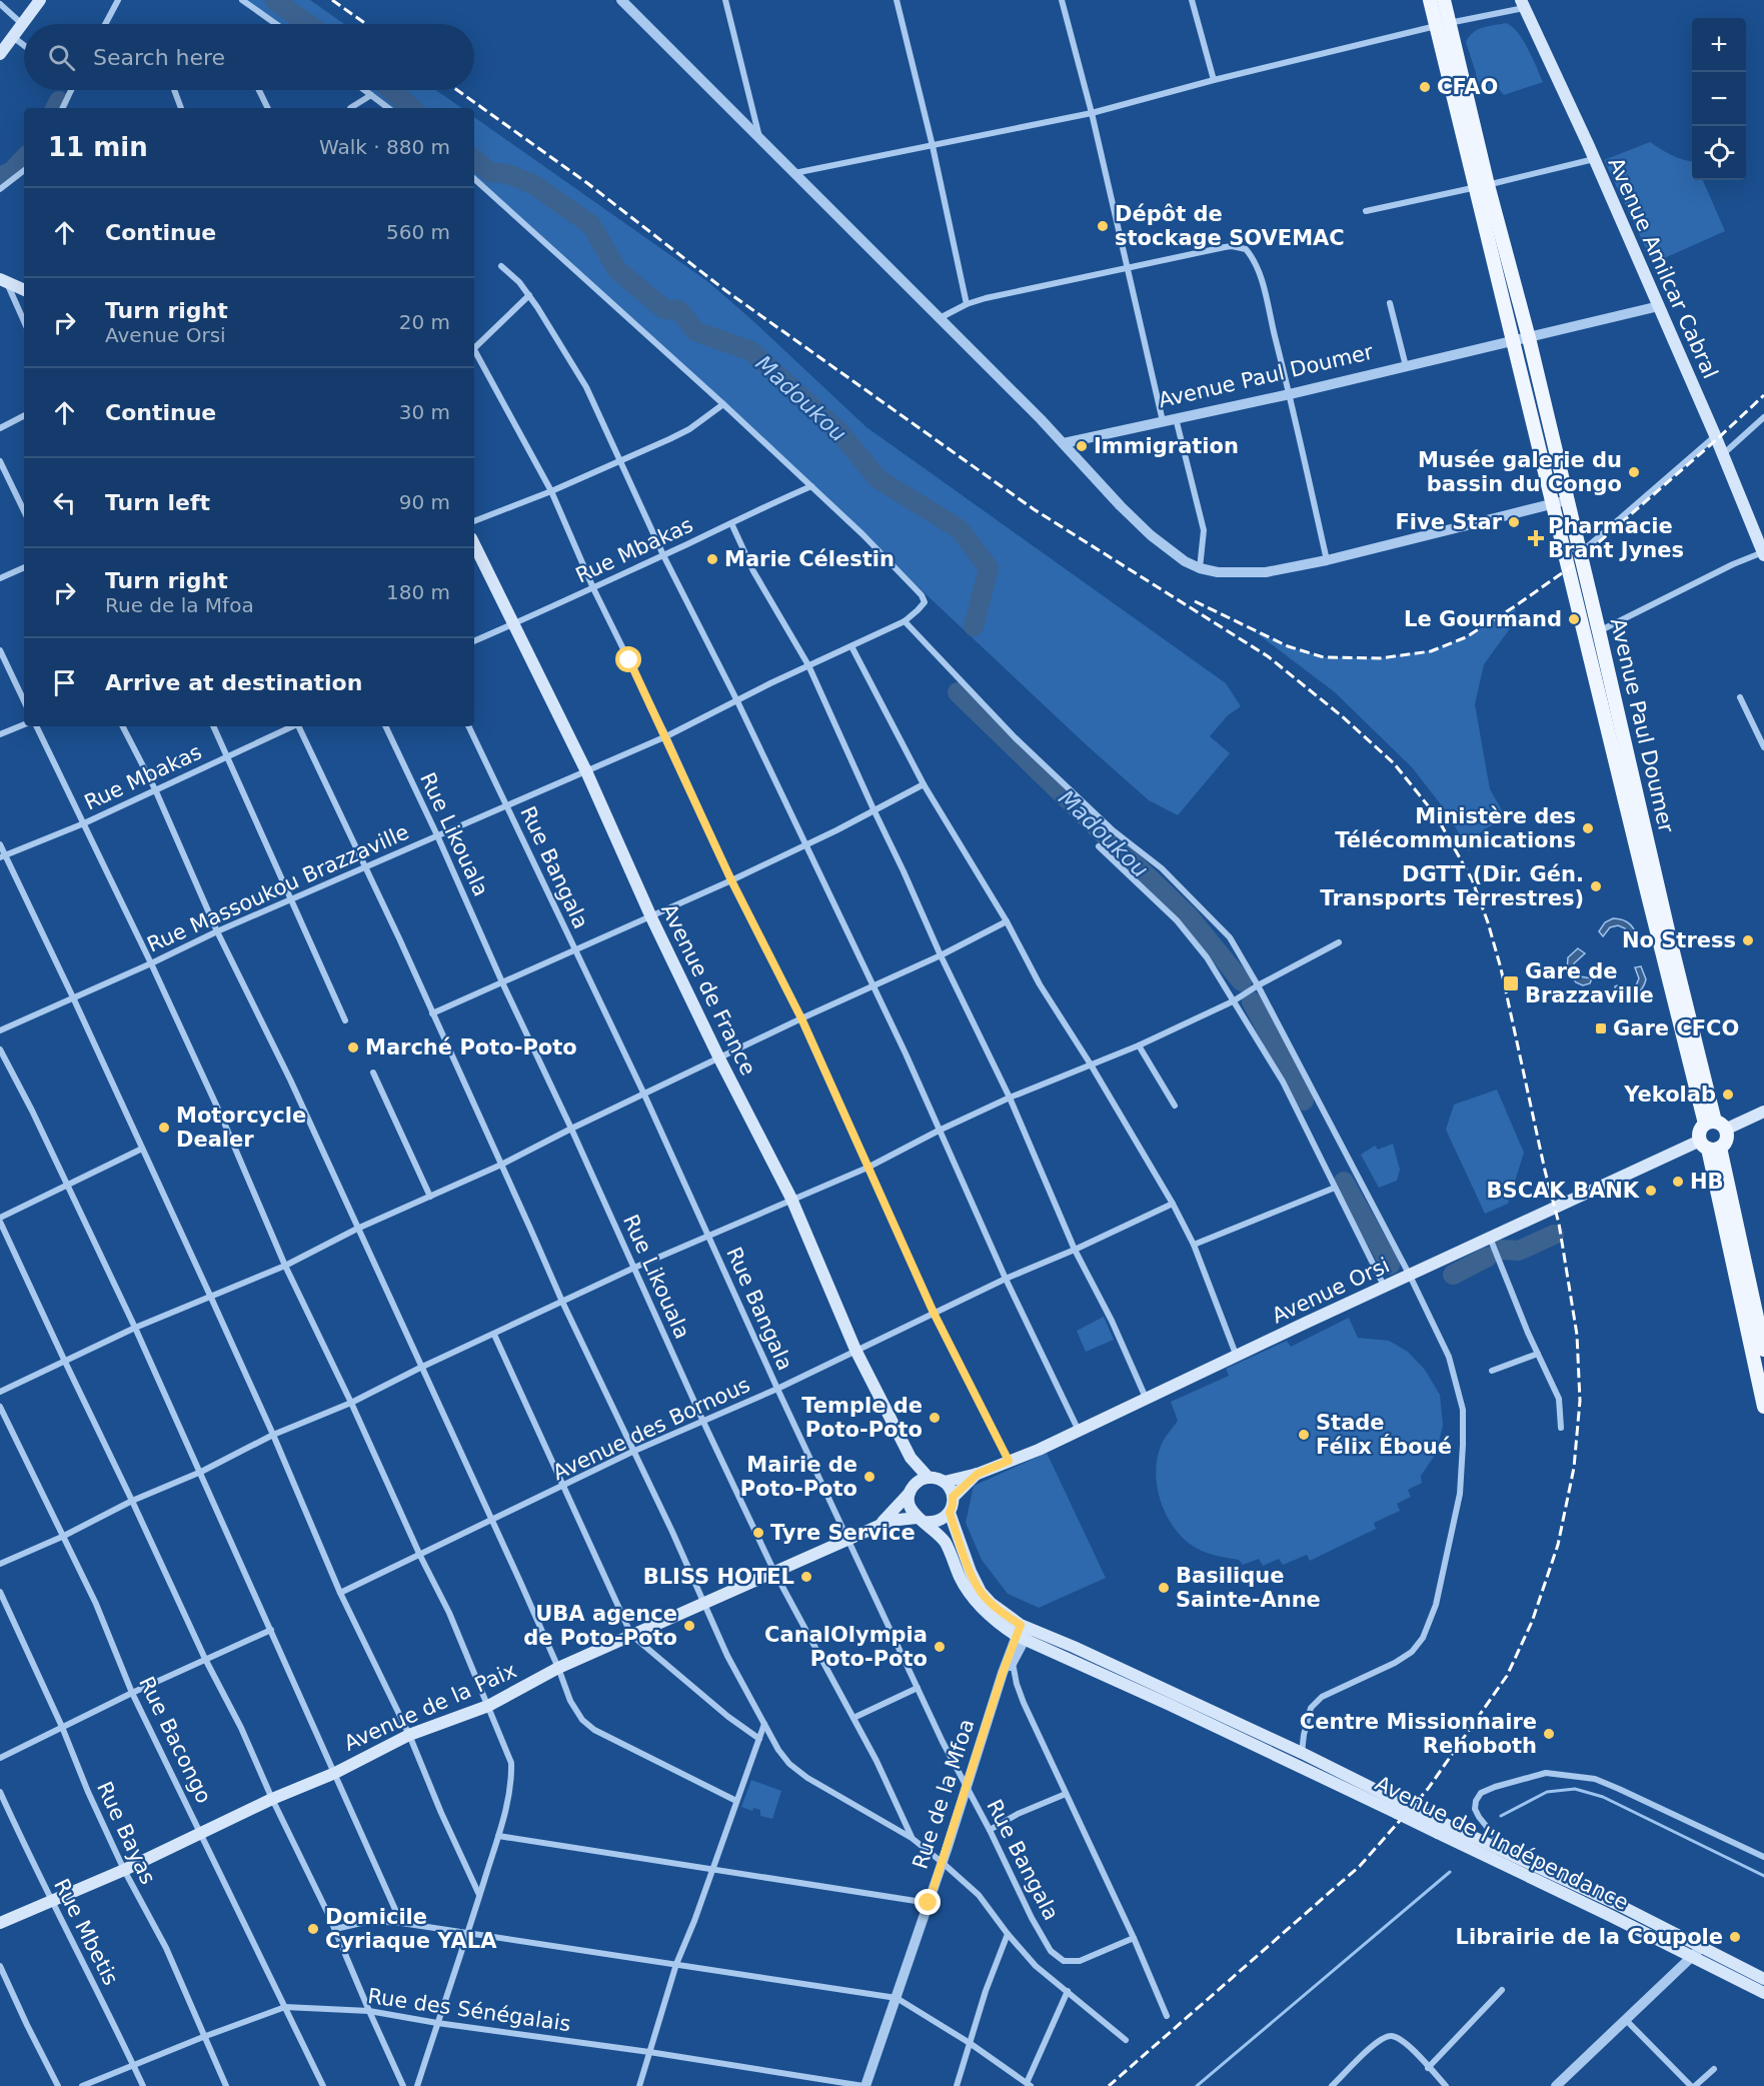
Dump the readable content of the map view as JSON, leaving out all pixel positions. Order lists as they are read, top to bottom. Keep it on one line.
{"streets":{"main road":["Avenue Amilcar Cabral","Avenue Paul Doumer","Avenue de France","Avenue Orsi","Avenue de la Paix","Avenue de l'Indépendance"],"street":["Rue Mbakas","Rue Likouala","Rue Bangala","Rue Massoukou Brazzaville","Avenue des Bornous","Rue Bacongo","Rue de la Mfoa","Rue Bayas","Rue Mbetis","Rue des Sénégalais"]},"crossings":[["Avenue Amilcar Cabral","Avenue Paul Doumer"],["Rue Mbakas","Rue Massoukou Brazzaville"],["Rue Mbakas","Avenue de France"],["Rue Likouala","Rue Massoukou Brazzaville"],["Rue Likouala","Avenue des Bornous"],["Rue Likouala","Avenue de la Paix"],["Rue Bangala","Rue Massoukou Brazzaville"],["Rue Bangala","Avenue des Bornous"],["Rue Bangala","Avenue de la Paix"],["Rue Bangala","Rue de la Mfoa"],["Rue Massoukou Brazzaville","Avenue de France"],["Avenue de France","Avenue des Bornous"],["Avenue de la Paix","Rue Bacongo"],["Avenue de la Paix","Rue Bayas"],["Avenue de la Paix","Rue Mbetis"],["Rue Bacongo","Rue des Sénégalais"],["Rue de la Mfoa","Avenue de l'Indépendance"],["Rue de la Mfoa","Rue des Sénégalais"],["Rue Bayas","Rue des Sénégalais"],["Rue Mbetis","Rue des Sénégalais"]],"water":["Madoukou"],"places":{"other":["CFAO","Dépôt de stockage SOVEMAC","Immigration","Musée galerie du bassin du Congo","Five Star","Marie Célestin","Le Gourmand","Ministère des Télécommunications","DGTT (Dir. Gén. Transports Terrestres)","No Stress","Marché Poto-Poto","Yekolab","Motorcycle Dealer","HB","BSCAK BANK","Temple de Poto-Poto","Stade Félix Éboué","Mairie de Poto-Poto","Tyre Service","BLISS HOTEL","Basilique Sainte-Anne","UBA agence de Poto-Poto","CanalOlympia Poto-Poto","Centre Missionnaire Rehoboth","Domicile Cyriaque YALA","Librairie de la Coupole"],"health":["Pharmacie Brant Jynes"],"transit":["Gare de Brazzaville","Gare CFCO"]},"page":{"map_buttons":["+","−"],"search":"Search here","heading":["11 min","Walk · 880 m"],"list":[["Continue","560 m"],["Turn right","Avenue Orsi","20 m"],["Continue","30 m"],["Turn left","90 m"],["Turn right","Rue de la Mfoa","180 m"],"Arrive at destination"]}}
